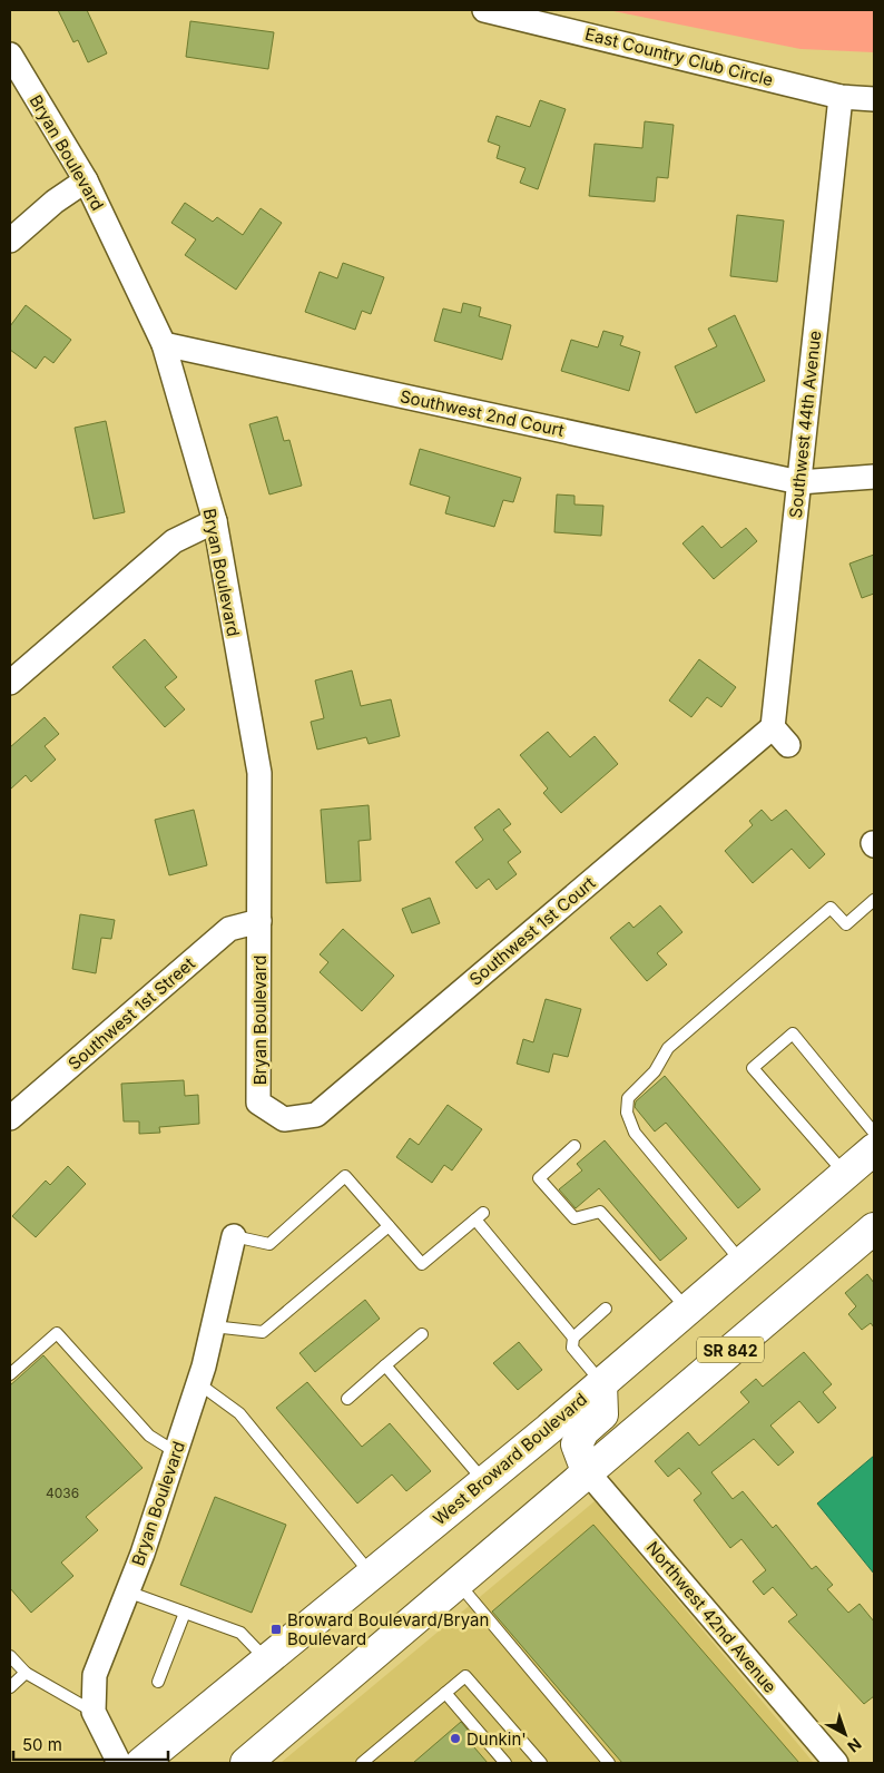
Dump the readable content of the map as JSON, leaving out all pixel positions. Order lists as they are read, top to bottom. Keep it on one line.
{"streets":{"main road":["SR 842","West Broward Boulevard"],"street":["East Country Club Circle","Bryan Boulevard","Southwest 2nd Court","Southwest 44th Avenue","Southwest 1st Court","Southwest 1st Street","Northwest 42nd Avenue"]},"crossings":[["East Country Club Circle","Southwest 44th Avenue"],["Bryan Boulevard","Southwest 2nd Court"],["Bryan Boulevard","Southwest 1st Court"],["Bryan Boulevard","Southwest 1st Street"],["Southwest 2nd Court","Southwest 44th Avenue"],["Southwest 44th Avenue","Southwest 1st Court"],["SR 842","Northwest 42nd Avenue"]],"places":{"transit":["Broward Boulevard/Bryan Boulevard"],"other":["Dunkin'"]},"house_numbers":["4036"],"scale_bar":"50 m","north":"bottom right"}
